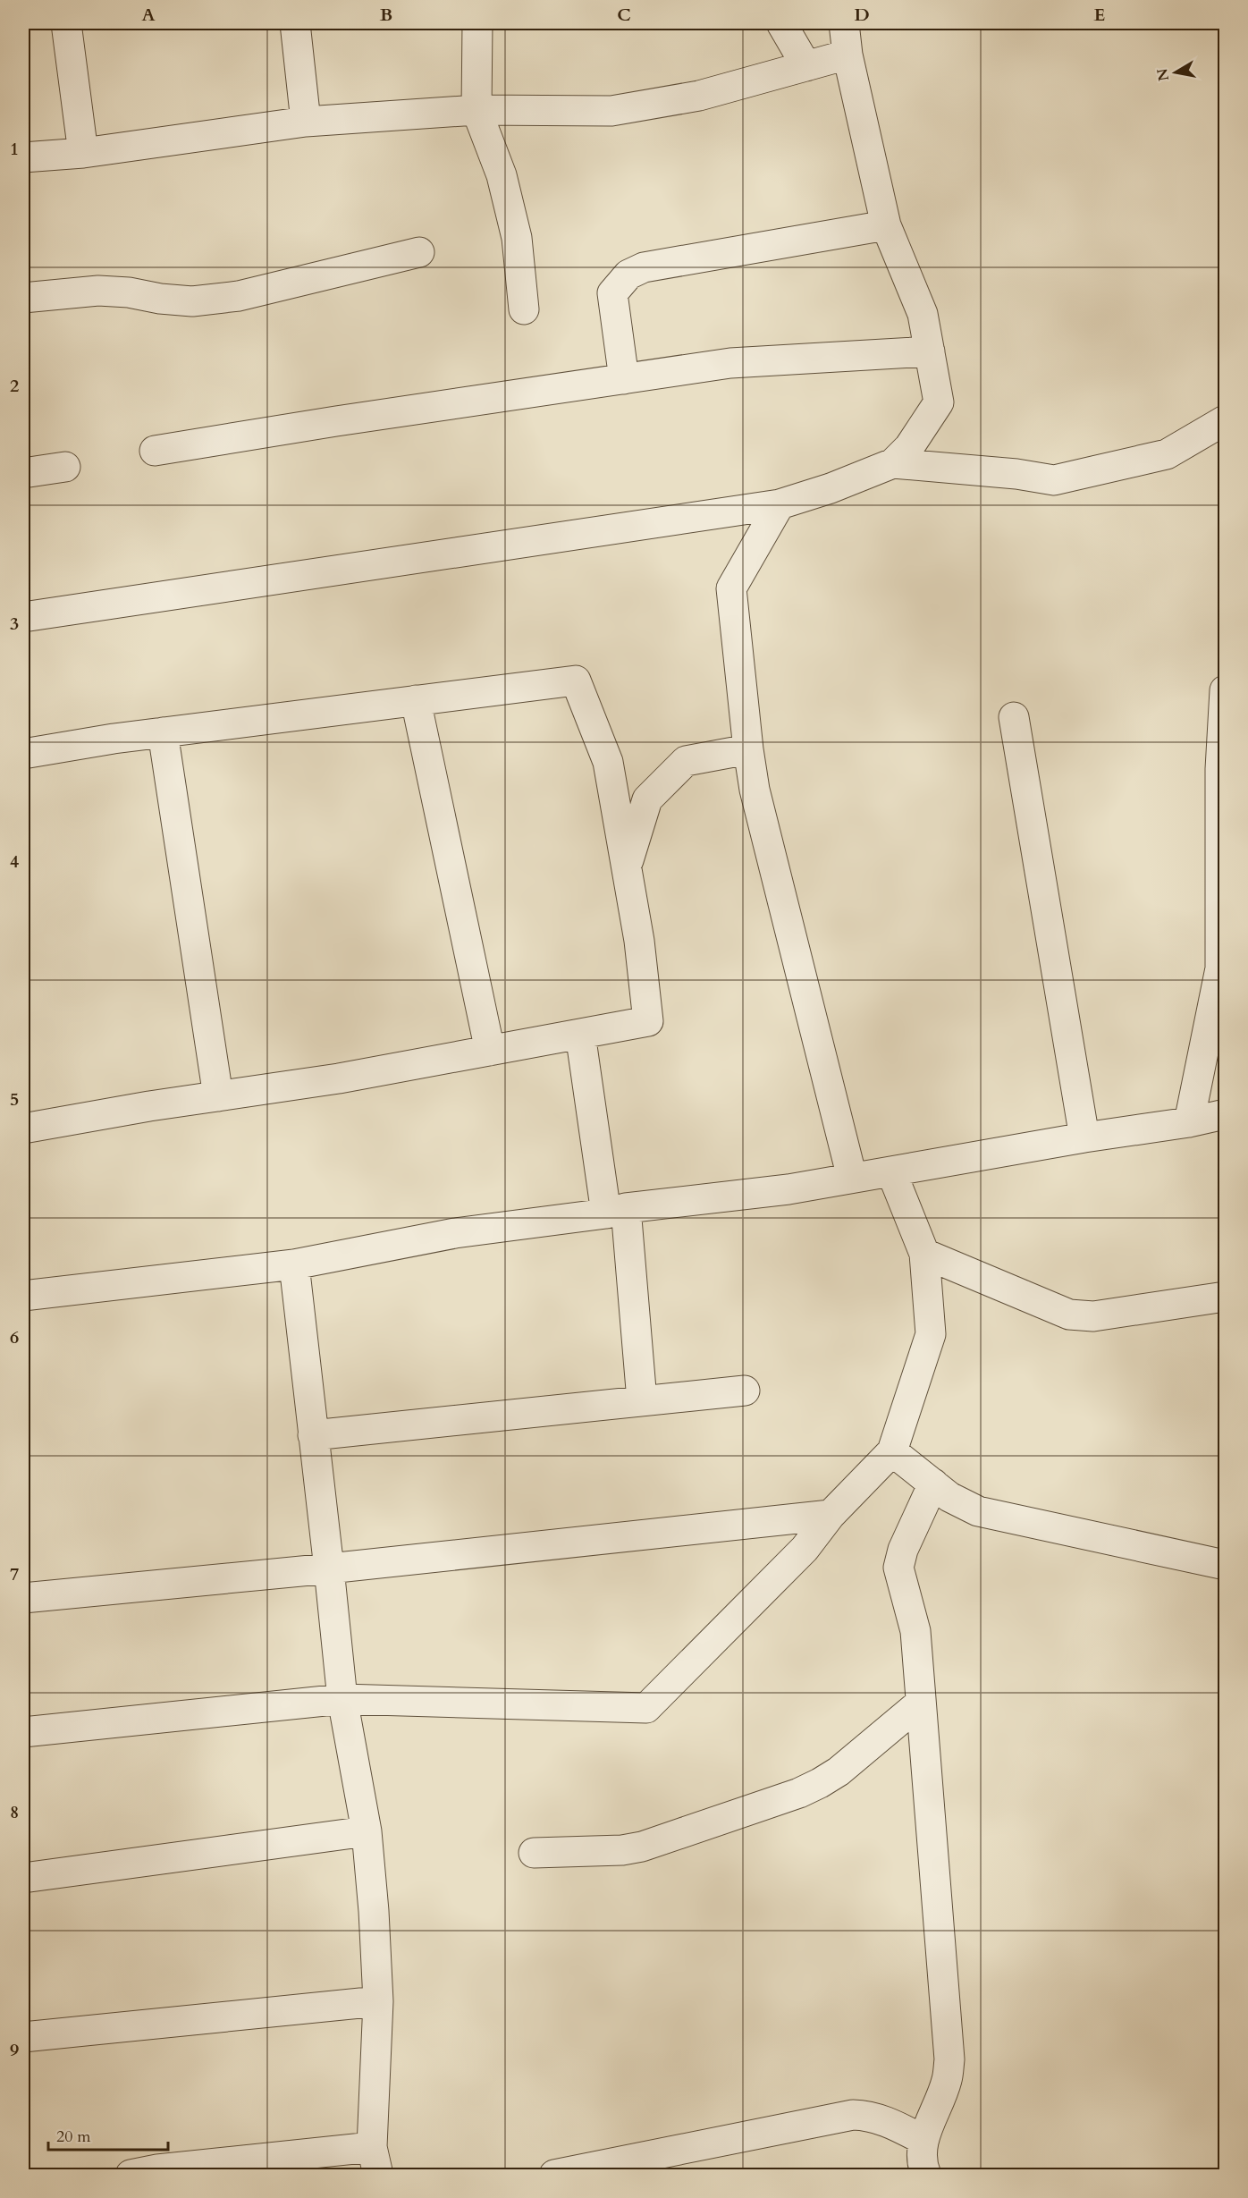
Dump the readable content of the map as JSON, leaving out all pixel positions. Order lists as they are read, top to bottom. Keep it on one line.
{"scale_bar":"20 m","north":"left","grid":{"columns":["A","B","C","D","E"],"rows":["1","2","3","4","5","6","7","8","9"]}}
